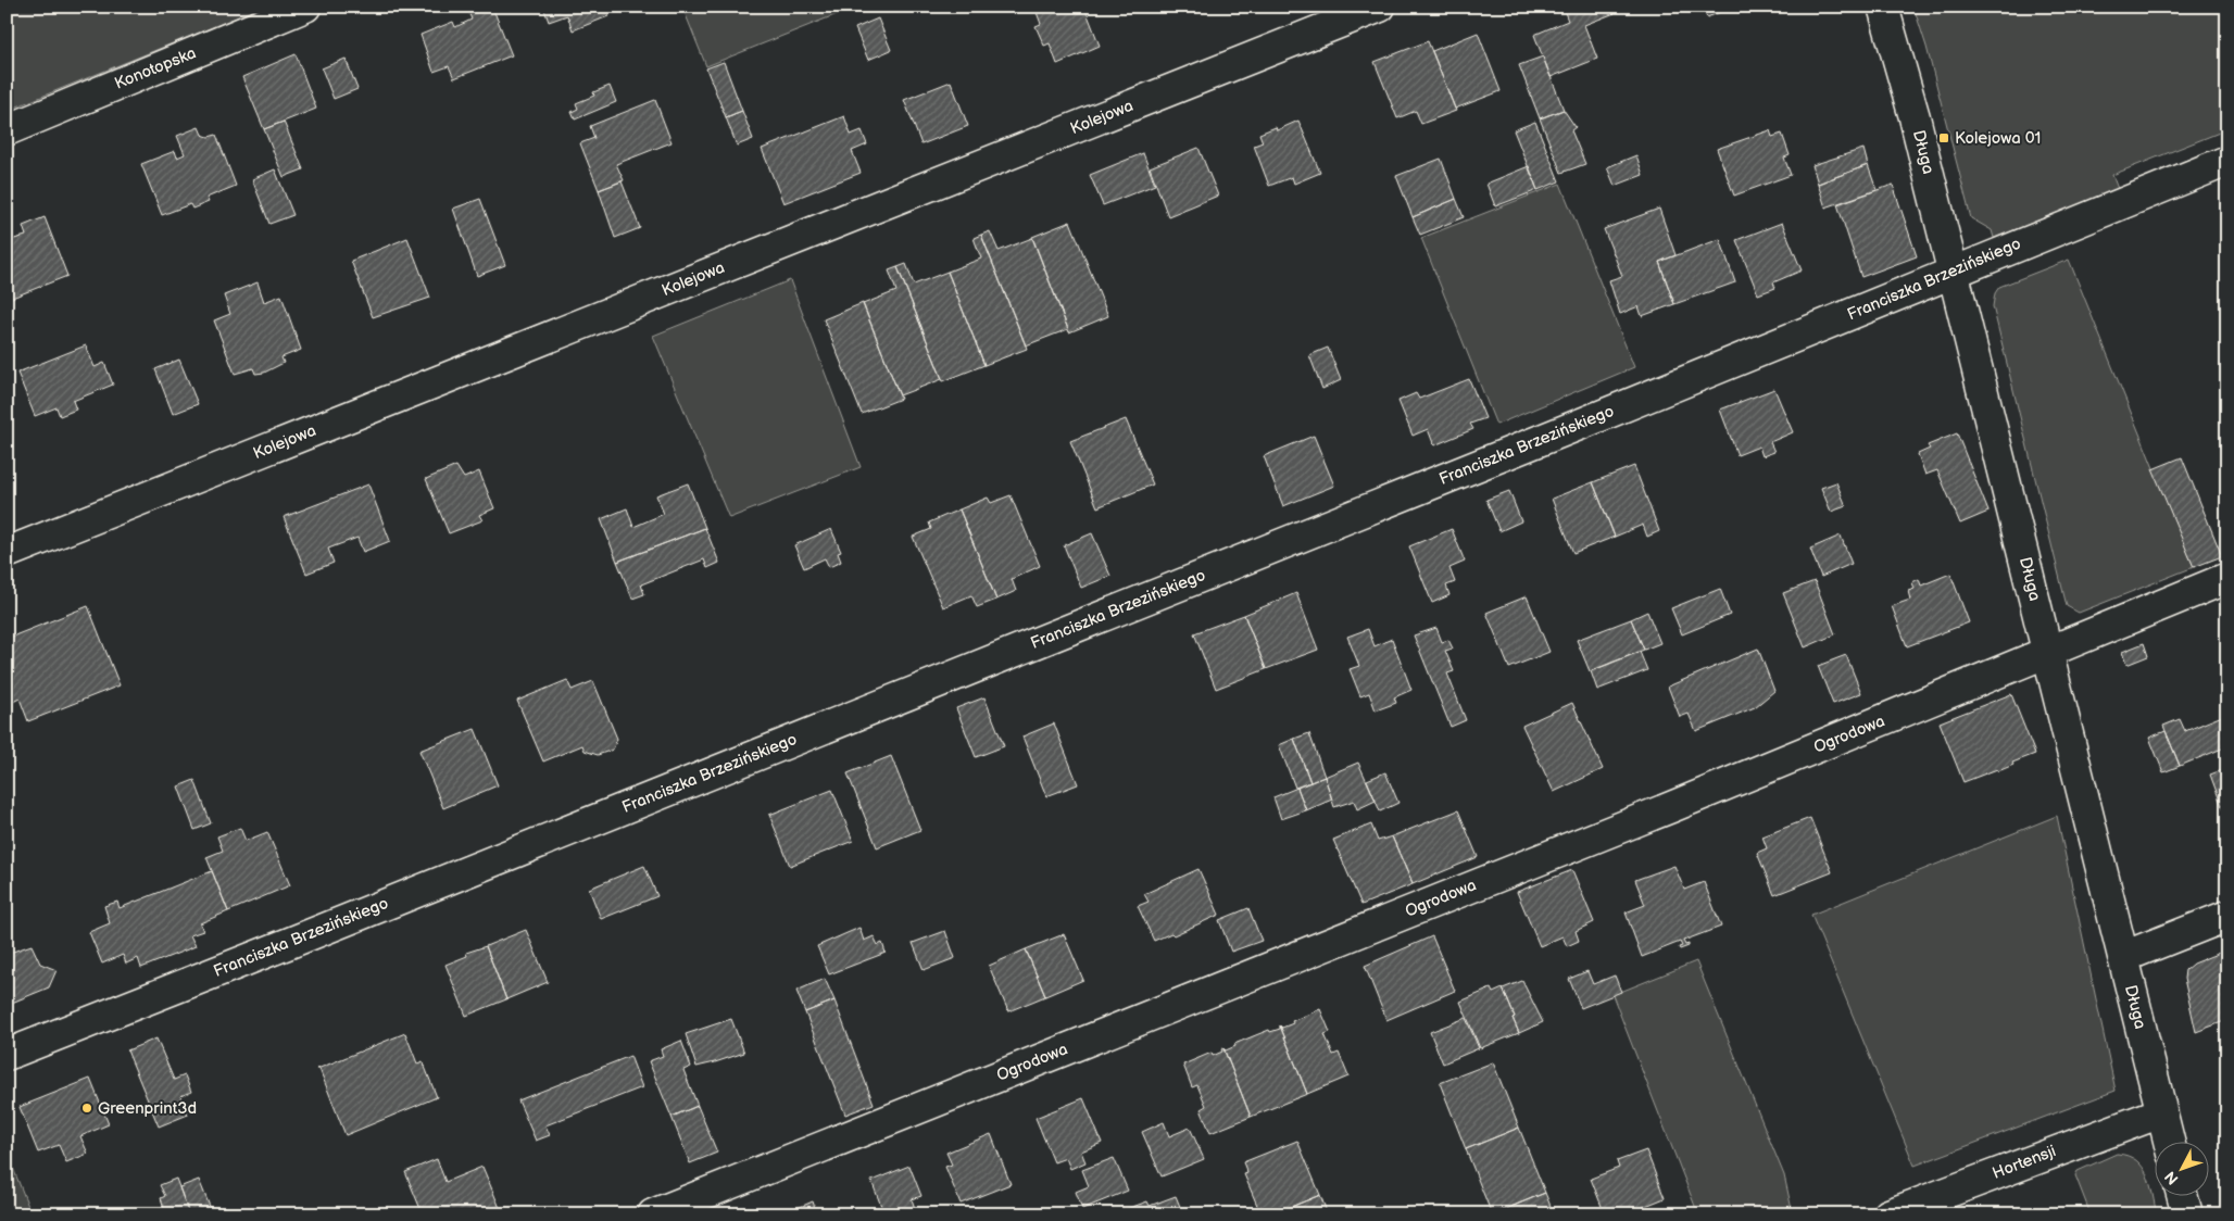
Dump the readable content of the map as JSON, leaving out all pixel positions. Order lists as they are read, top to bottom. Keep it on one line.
{"streets":{"street":["Konotopska","Kolejowa","Długa","Franciszka Brzezińskiego","Ogrodowa","Hortensji"]},"crossings":[["Długa","Franciszka Brzezińskiego"],["Długa","Ogrodowa"],["Długa","Hortensji"]],"places":{"transit":["Kolejowa 01"],"other":["Greenprint3d"]},"north":"bottom left"}
